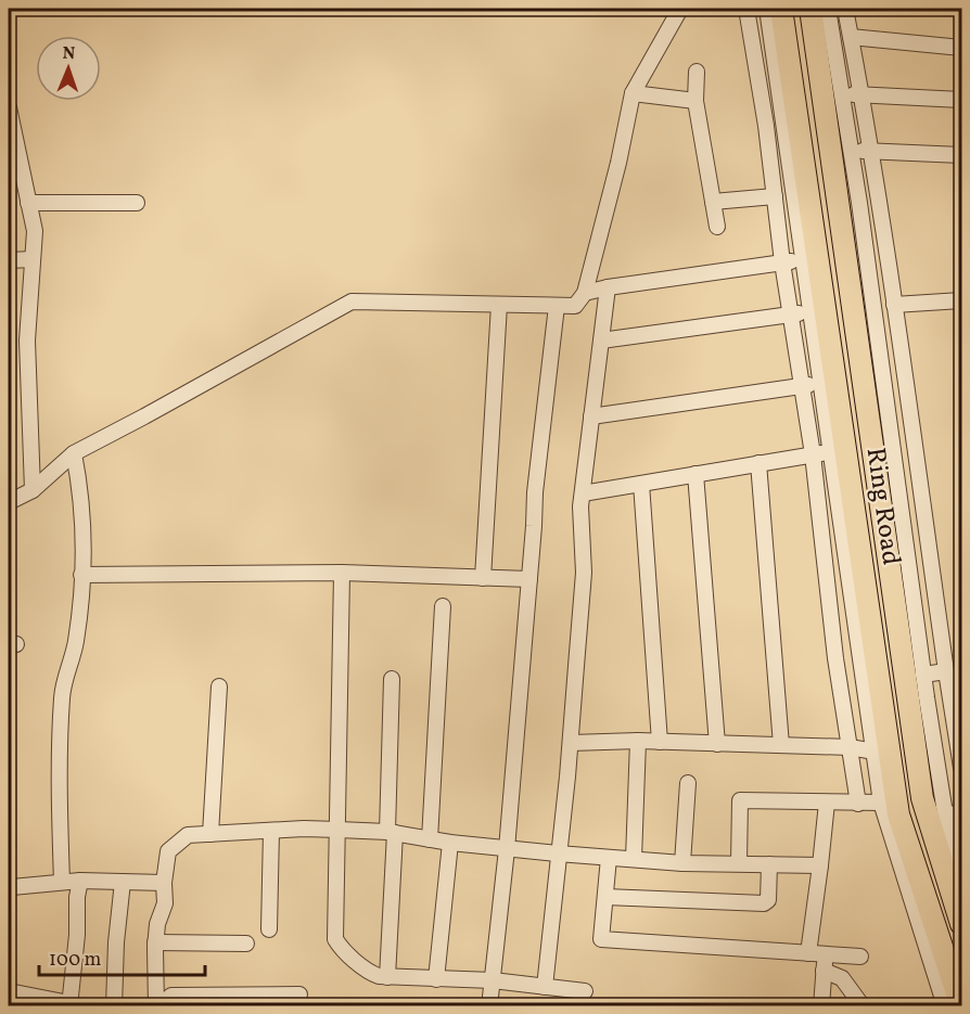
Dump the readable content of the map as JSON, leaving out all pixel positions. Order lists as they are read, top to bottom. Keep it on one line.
{"streets":{"highway":["Ring Road"]},"scale_bar":"100 m","north":"top"}
